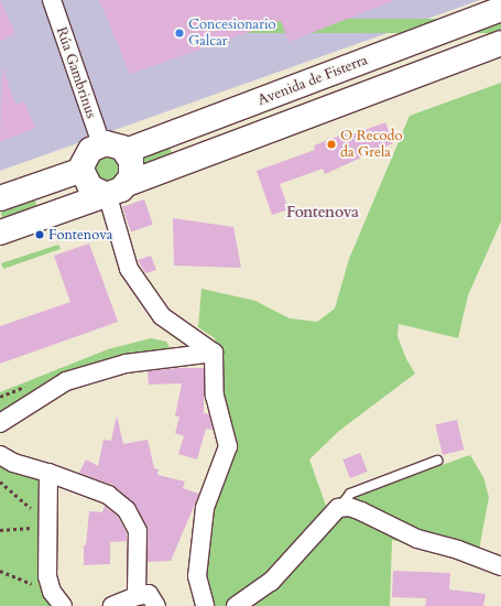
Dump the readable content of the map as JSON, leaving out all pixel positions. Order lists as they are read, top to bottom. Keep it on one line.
{"streets":{"main road":["Avenida de Fisterra"],"street":["Rúa Gambrinus"]},"crossings":[["Rúa Gambrinus","Avenida de Fisterra"]],"districts":["Fontenova"],"places":["Concesionario Galcar","O Recodo da Grela","Fontenova"]}
